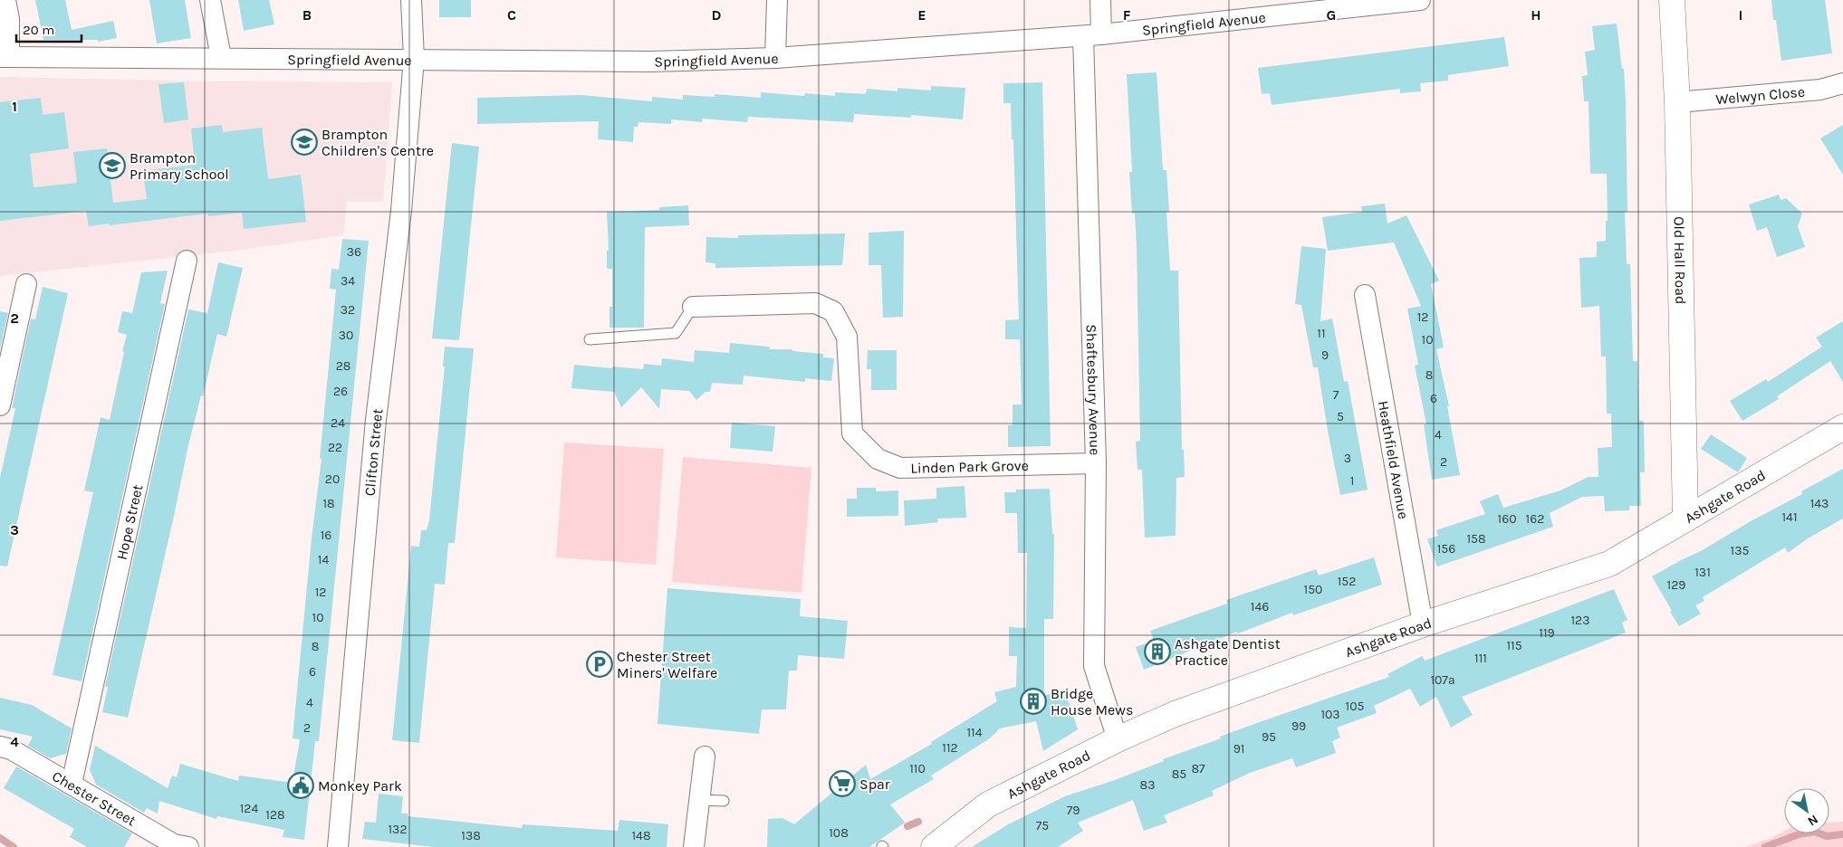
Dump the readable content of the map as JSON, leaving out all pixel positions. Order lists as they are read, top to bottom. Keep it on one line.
{"streets":{"street":["Springfield Avenue","Welwyn Close","Old Hall Road","Shaftesbury Avenue","Clifton Street","Heathfield Avenue","Linden Park Grove","Ashgate Road","Hope Street","Chester Street"]},"crossings":[["Springfield Avenue","Shaftesbury Avenue"],["Springfield Avenue","Clifton Street"],["Welwyn Close","Old Hall Road"],["Old Hall Road","Ashgate Road"],["Shaftesbury Avenue","Linden Park Grove"],["Shaftesbury Avenue","Ashgate Road"],["Heathfield Avenue","Ashgate Road"],["Hope Street","Chester Street"]],"places":{"school or university":["Brampton Children's Centre","Brampton Primary School"],"building":["Ashgate Dentist Practice","Bridge House Mews"],"parking":["Chester Street Miners' Welfare"],"supermarket":["Spar"],"public building":["Monkey Park"]},"house_numbers":["36","34","32","12","11","30","10","9","28","8","26","7","6","5","24","4","22","3","2","20","1","18","143","141","160","162","16","158","156","135","14","131","152","129","150","12","146","10","123","119","115","8","111","6","107a","4","105","103","99","2","114","95","112","91","110","87","85","83","124","79","128","75","132","108","138","148"],"scale_bar":"20 m","north":"bottom right","grid":{"columns":["B","C","D","E","F","G","H","I"],"rows":["1","2","3","4"]}}
